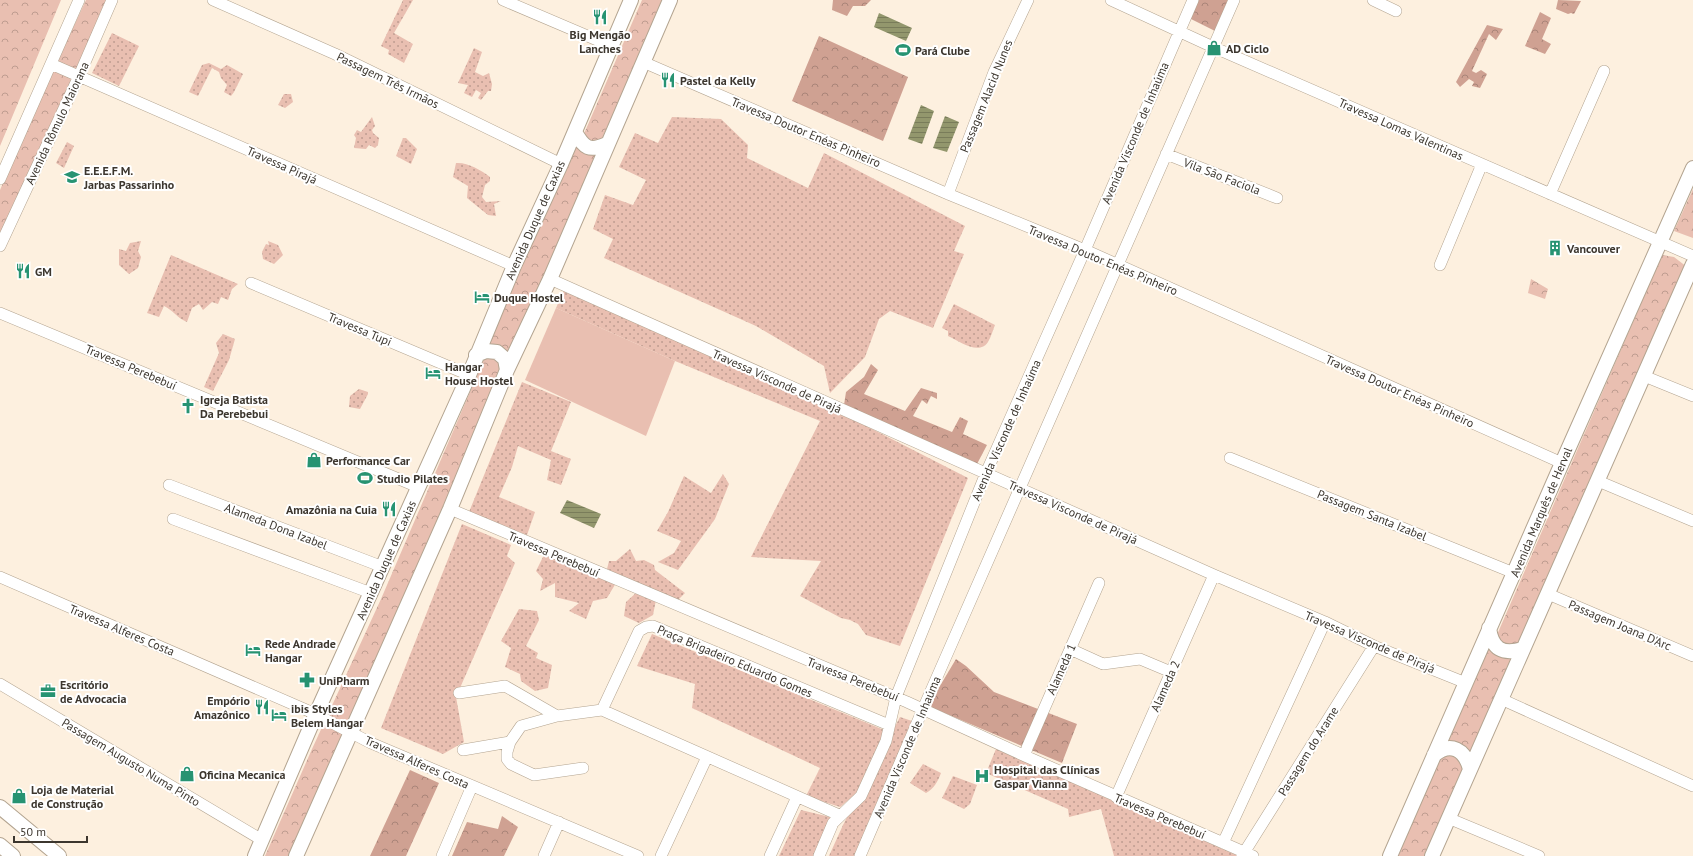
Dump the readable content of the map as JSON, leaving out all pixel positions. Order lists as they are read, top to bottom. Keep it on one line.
{"streets":{"main road":["Avenida Duque de Caxias","Avenida Marquês de Herval"],"street":["Passagem Três Irmãos","Passagem Alacid Nunes","Avenida Rômulo Maiorana","Travessa Lomas Valentinas","Travessa Doutor Enéas Pinheiro","Avenida Visconde de Inhaúma","Travessa Pirajá","Vila São Faciola","Travessa Tupi","Travessa Perebebuí","Travessa Visconde de Pirajá","Passagem Santa Izabel","Alameda Dona Izabel","Passagem Joana D'Arc","Travessa Alferes Costa","Praça Brigadeiro Eduardo Gomes","Alameda 1","Alameda 2","Passagem do Arame","Passagem Augusto Numa Pinto"]},"crossings":[["Passagem Três Irmãos","Avenida Duque de Caxias"],["Passagem Alacid Nunes","Travessa Doutor Enéas Pinheiro"],["Avenida Rômulo Maiorana","Travessa Pirajá"],["Travessa Lomas Valentinas","Avenida Visconde de Inhaúma"],["Travessa Lomas Valentinas","Avenida Marquês de Herval"],["Travessa Doutor Enéas Pinheiro","Avenida Visconde de Inhaúma"],["Travessa Doutor Enéas Pinheiro","Avenida Marquês de Herval"],["Avenida Visconde de Inhaúma","Vila São Faciola"],["Avenida Visconde de Inhaúma","Travessa Perebebuí"],["Avenida Visconde de Inhaúma","Travessa Visconde de Pirajá"],["Avenida Visconde de Inhaúma","Praça Brigadeiro Eduardo Gomes"],["Travessa Pirajá","Avenida Duque de Caxias"],["Avenida Duque de Caxias","Travessa Tupi"],["Avenida Duque de Caxias","Travessa Perebebuí"],["Avenida Duque de Caxias","Alameda Dona Izabel"],["Avenida Duque de Caxias","Travessa Alferes Costa"],["Avenida Duque de Caxias","Passagem Augusto Numa Pinto"],["Travessa Perebebuí","Alameda 1"],["Travessa Perebebuí","Alameda 2"],["Travessa Perebebuí","Passagem do Arame"],["Travessa Visconde de Pirajá","Avenida Marquês de Herval"],["Travessa Visconde de Pirajá","Alameda 2"],["Travessa Visconde de Pirajá","Passagem do Arame"],["Avenida Marquês de Herval","Passagem Santa Izabel"]],"places":{"restaurant":["Big Mengão Lanches","Pastel da Kelly","GM","Amazônia na Cuia","Empório Amazônico"],"shop":["AD Ciclo","Performance Car","Oficina Mecanica","Loja de Material de Construção"],"sports":["Pará Clube","Studio Pilates"],"school or university":["E.E.E.F.M. Jarbas Passarinho"],"building":["Vancouver"],"hotel":["Duque Hostel","Hangar House Hostel","Rede Andrade Hangar","ibis Styles Belem Hangar"],"church":["Igreja Batista Da Perebebui"],"pharmacy":["UniPharm"],"office":["Escritório de Advocacia"],"hospital":["Hospital das Clínicas Gaspar Vianna"]},"scale_bar":"50 m"}
